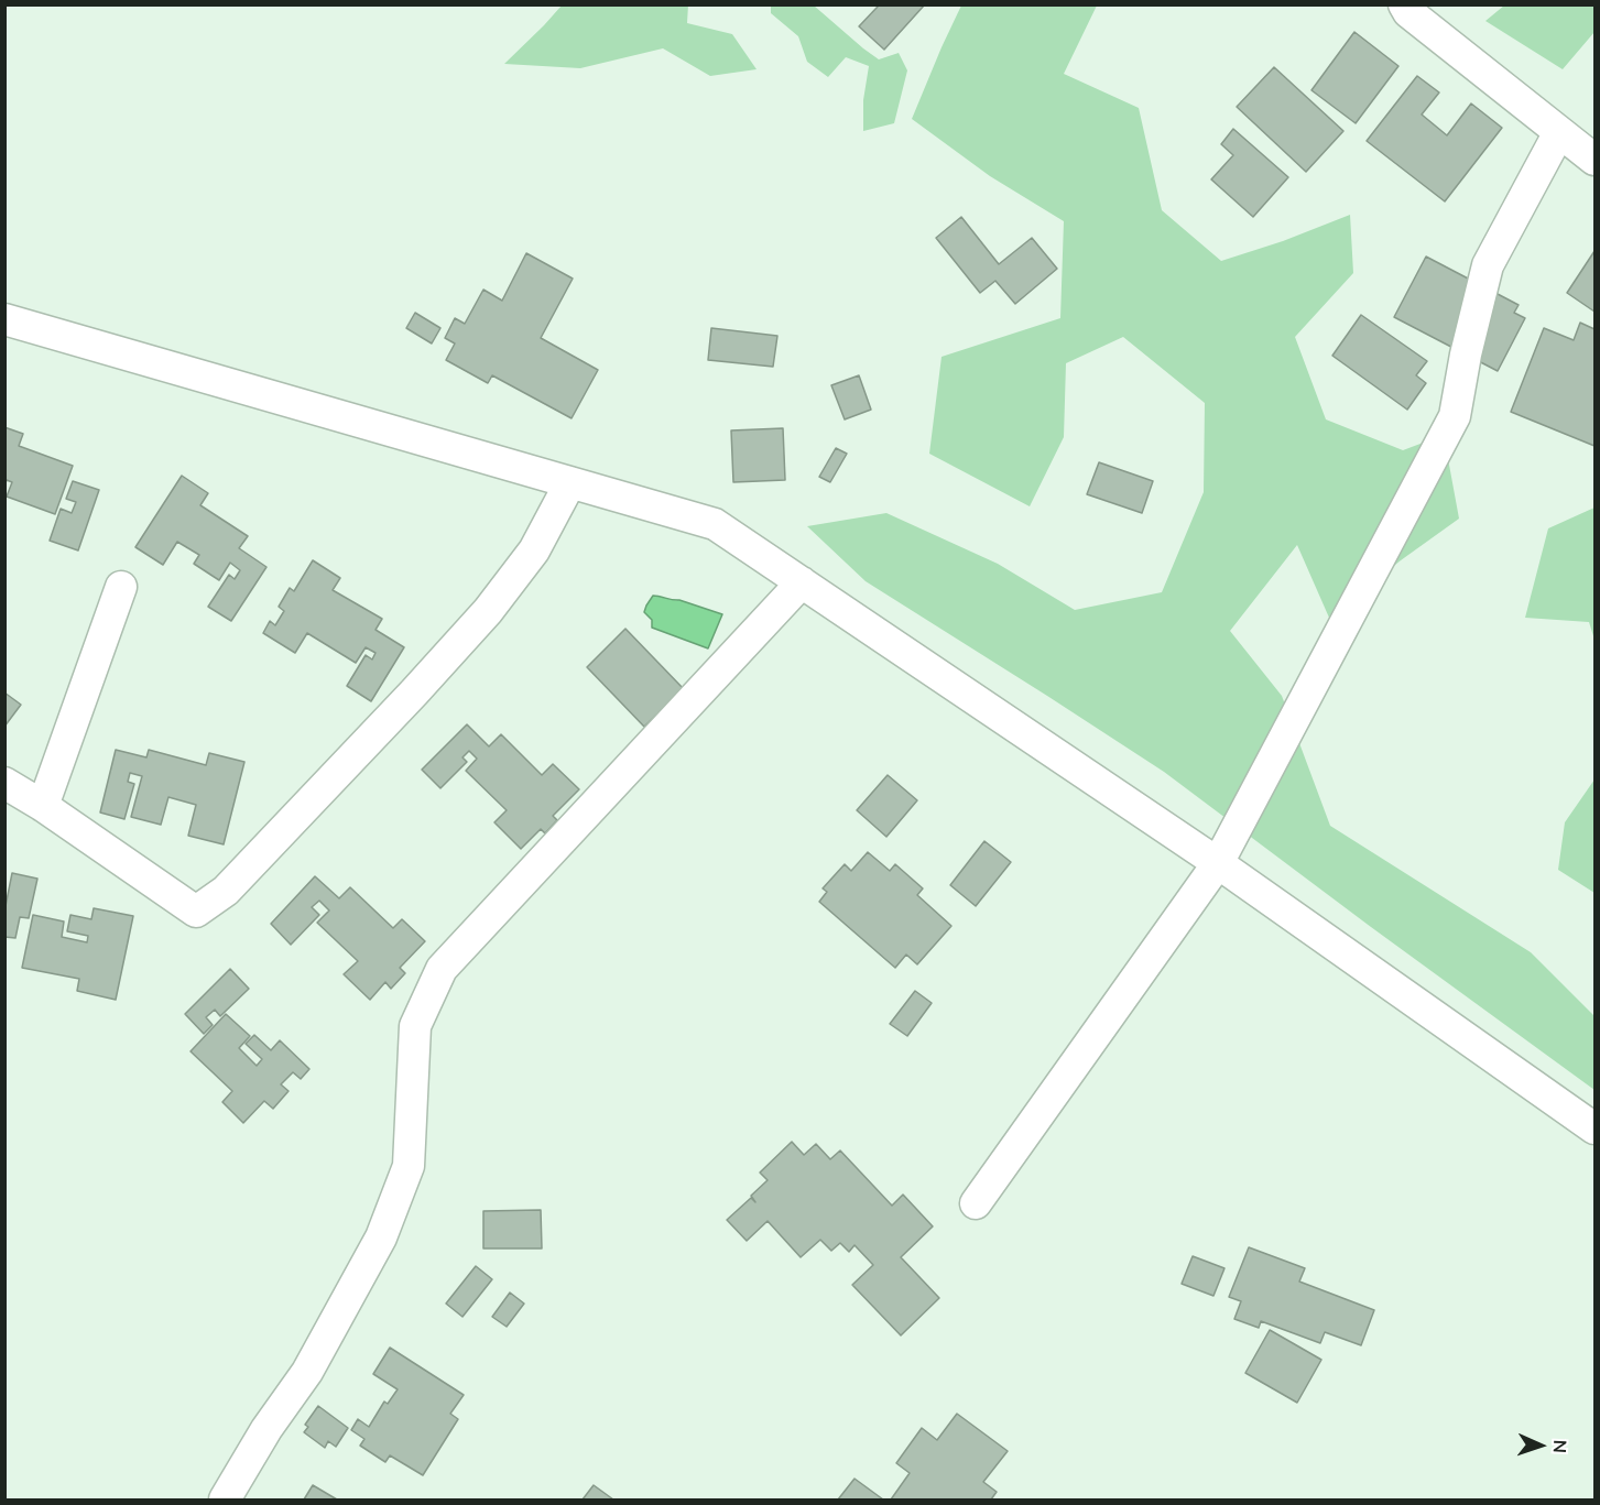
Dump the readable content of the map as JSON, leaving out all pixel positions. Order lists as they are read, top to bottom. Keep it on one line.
{"north":"right"}
